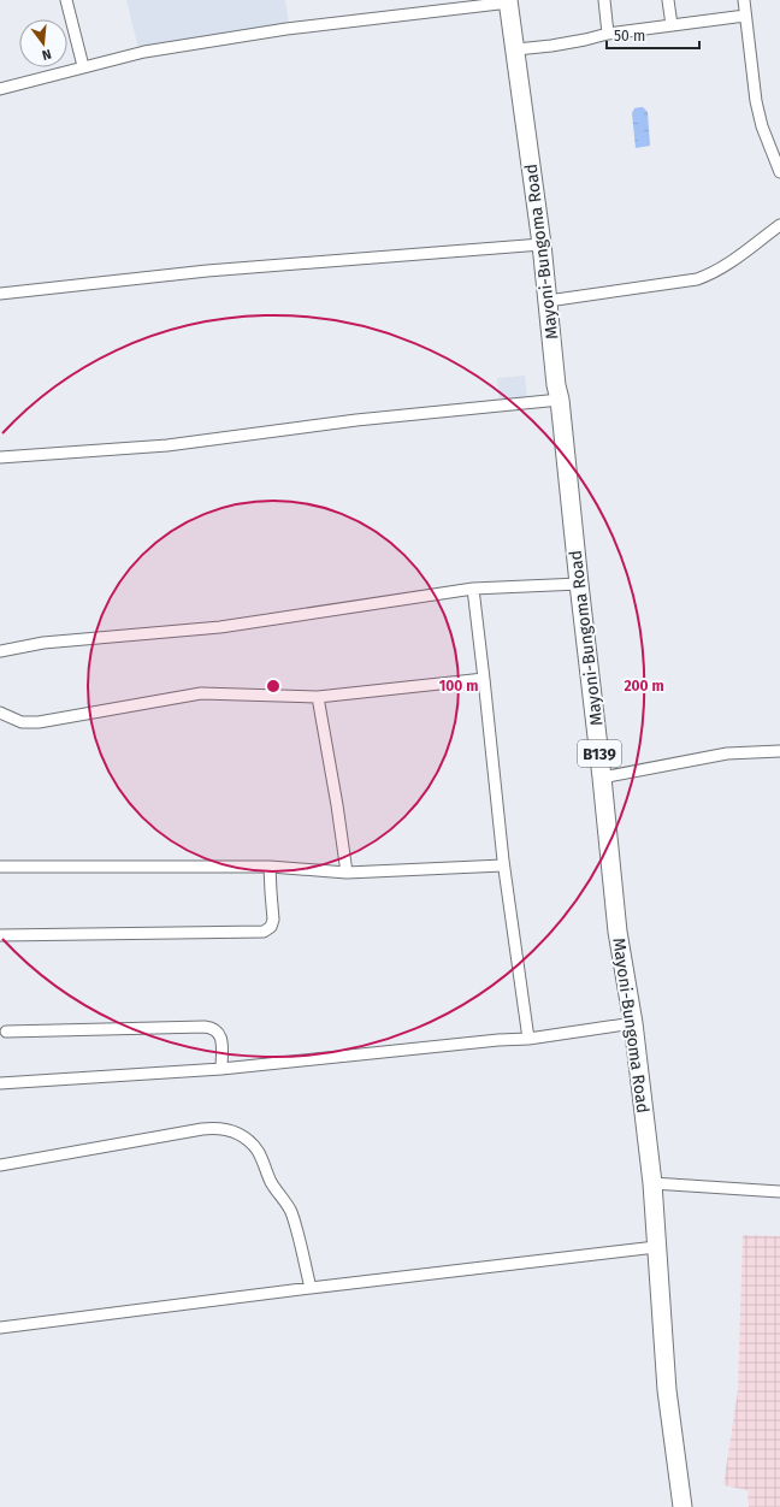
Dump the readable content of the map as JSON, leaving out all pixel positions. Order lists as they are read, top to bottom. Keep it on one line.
{"streets":{"main road":["Mayoni-Bungoma Road","B139"]},"scale_bar":"50 m","north":"bottom","rings":["100 m","200 m"]}
